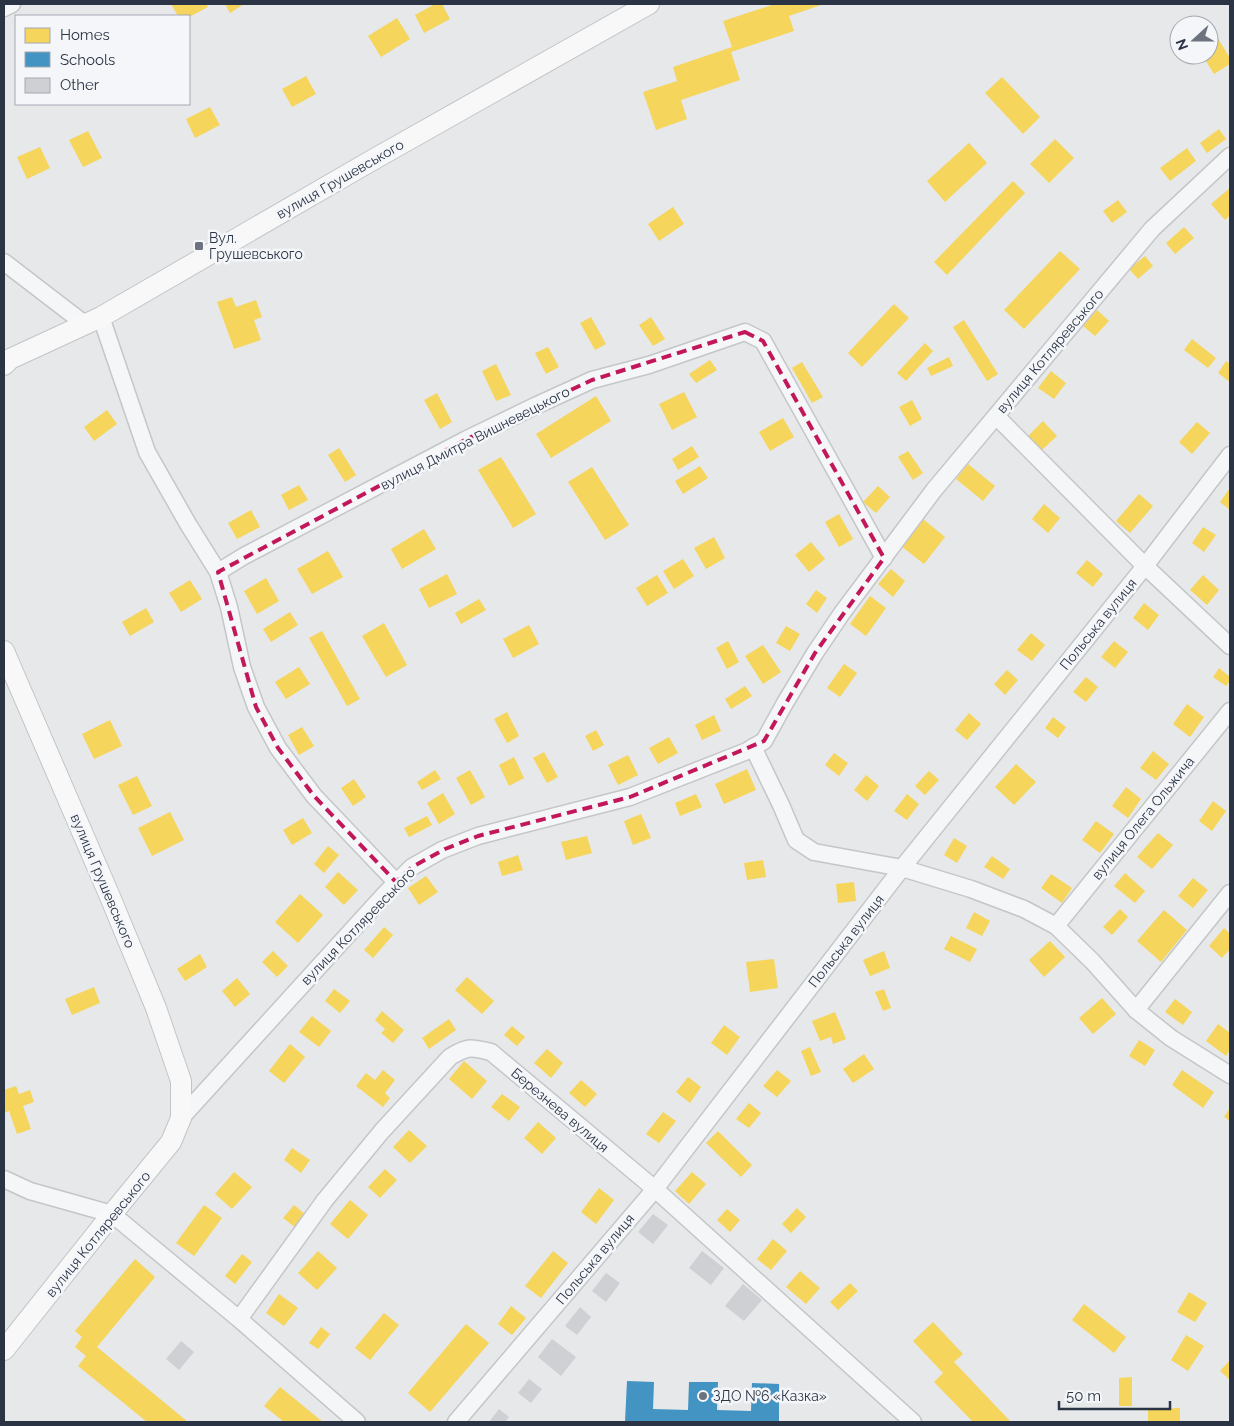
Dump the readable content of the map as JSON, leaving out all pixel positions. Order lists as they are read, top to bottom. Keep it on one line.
{"streets":{"main road":["вулиця Грушевського","вулиця Котляревського"],"street":["вулиця Дмитра Вишневецького","Польська вулиця","вулиця Олега Ольжича","Березнева вулиця"]},"crossings":[["вулиця Грушевського","вулиця Котляревського"],["вулиця Котляревського","вулиця Дмитра Вишневецького"],["Польська вулиця","Березнева вулиця"]],"places":{"transit":["Вул. Грушевського"],"other":["ЗДО №6 «Казка»"]},"legend":["Homes","Schools","Other"],"scale_bar":"50 m","north":"left"}
